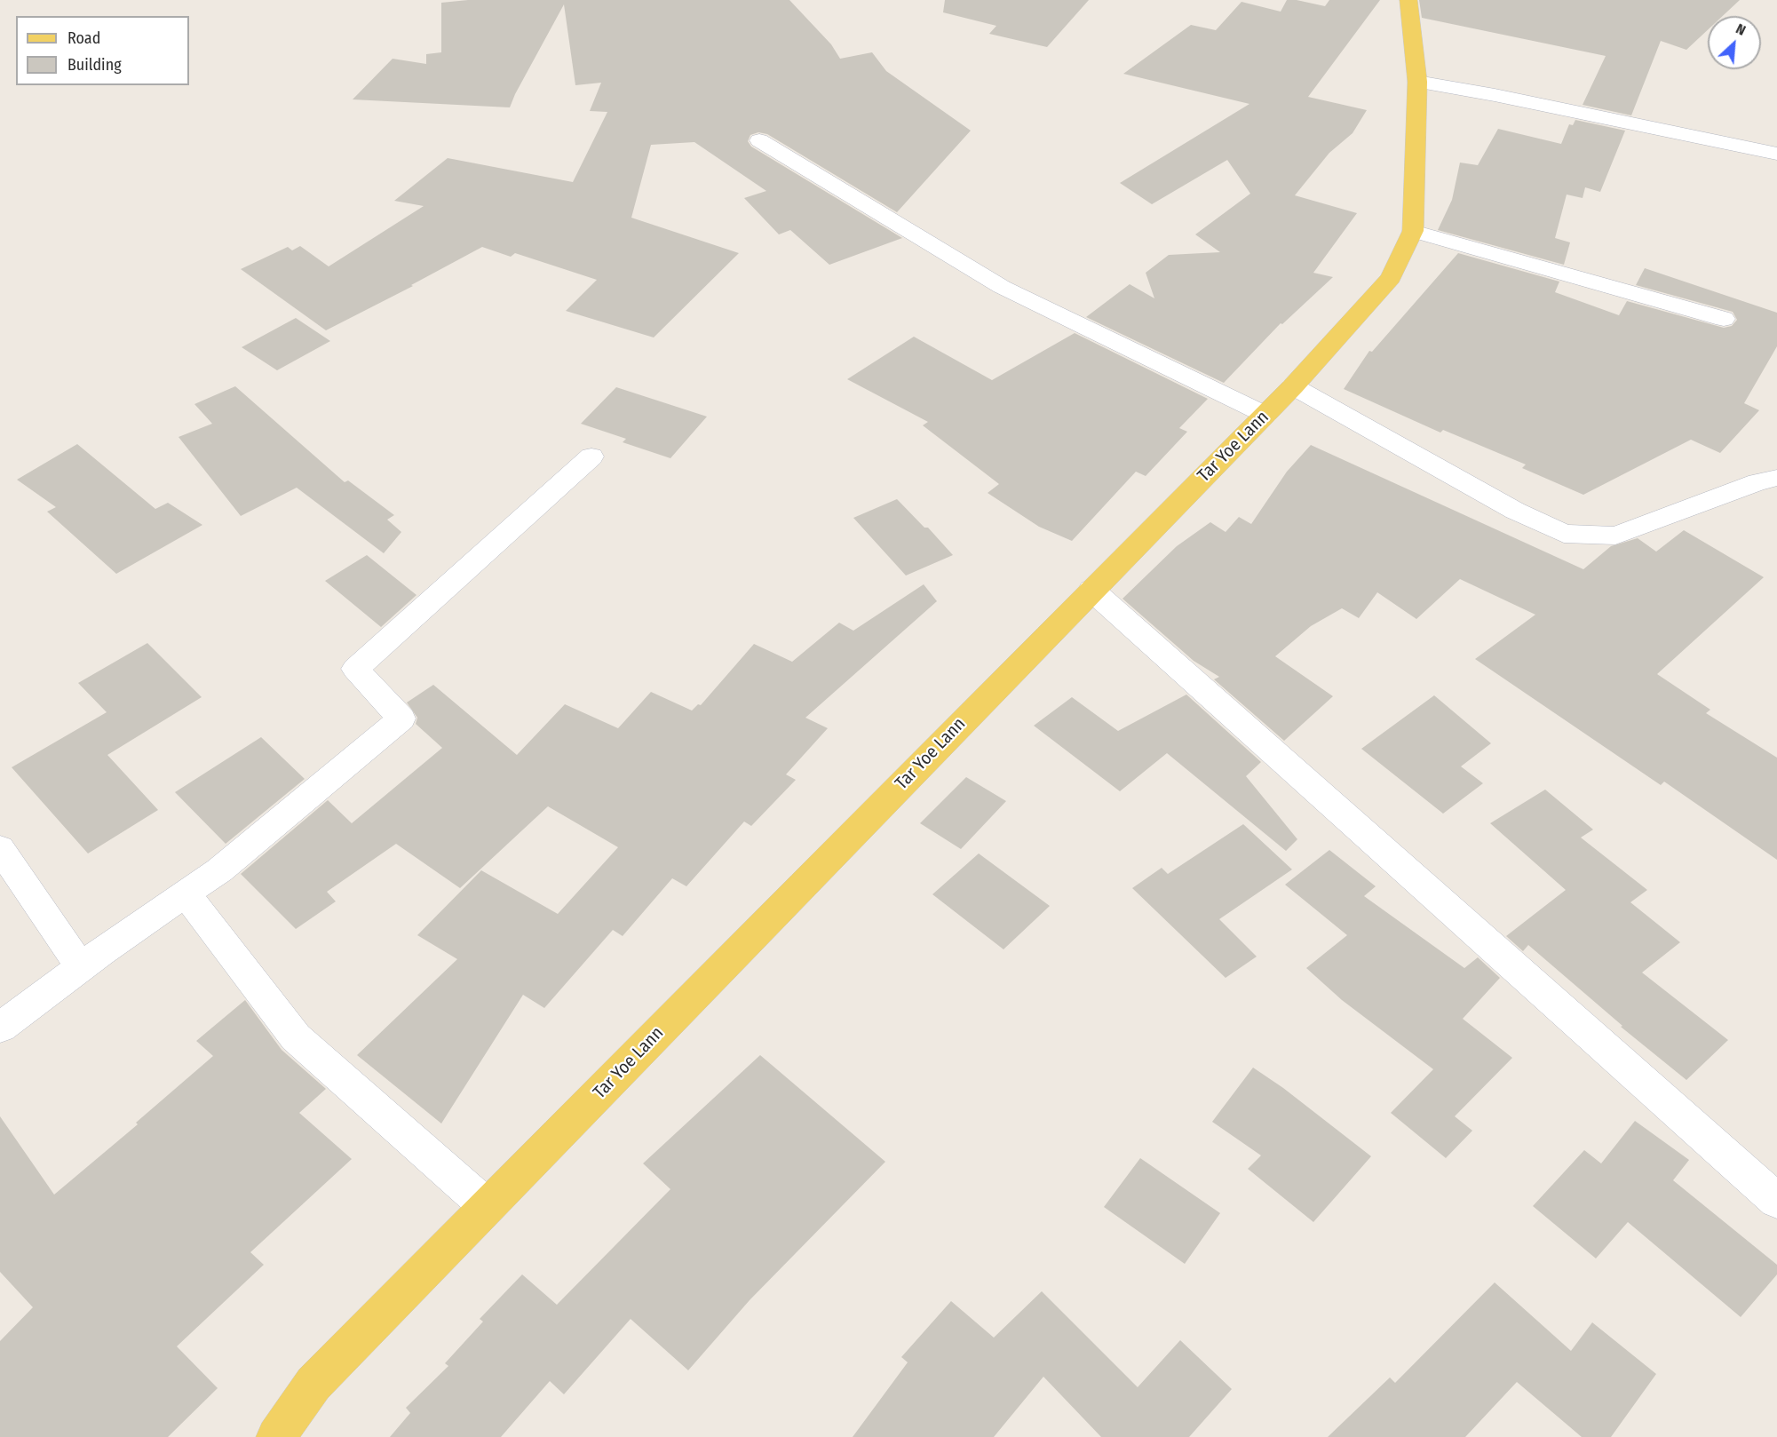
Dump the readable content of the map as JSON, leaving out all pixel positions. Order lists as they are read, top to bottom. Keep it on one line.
{"streets":{"main road":["Tar Yoe Lann"]},"legend":["Road","Building"],"north":"top right"}
